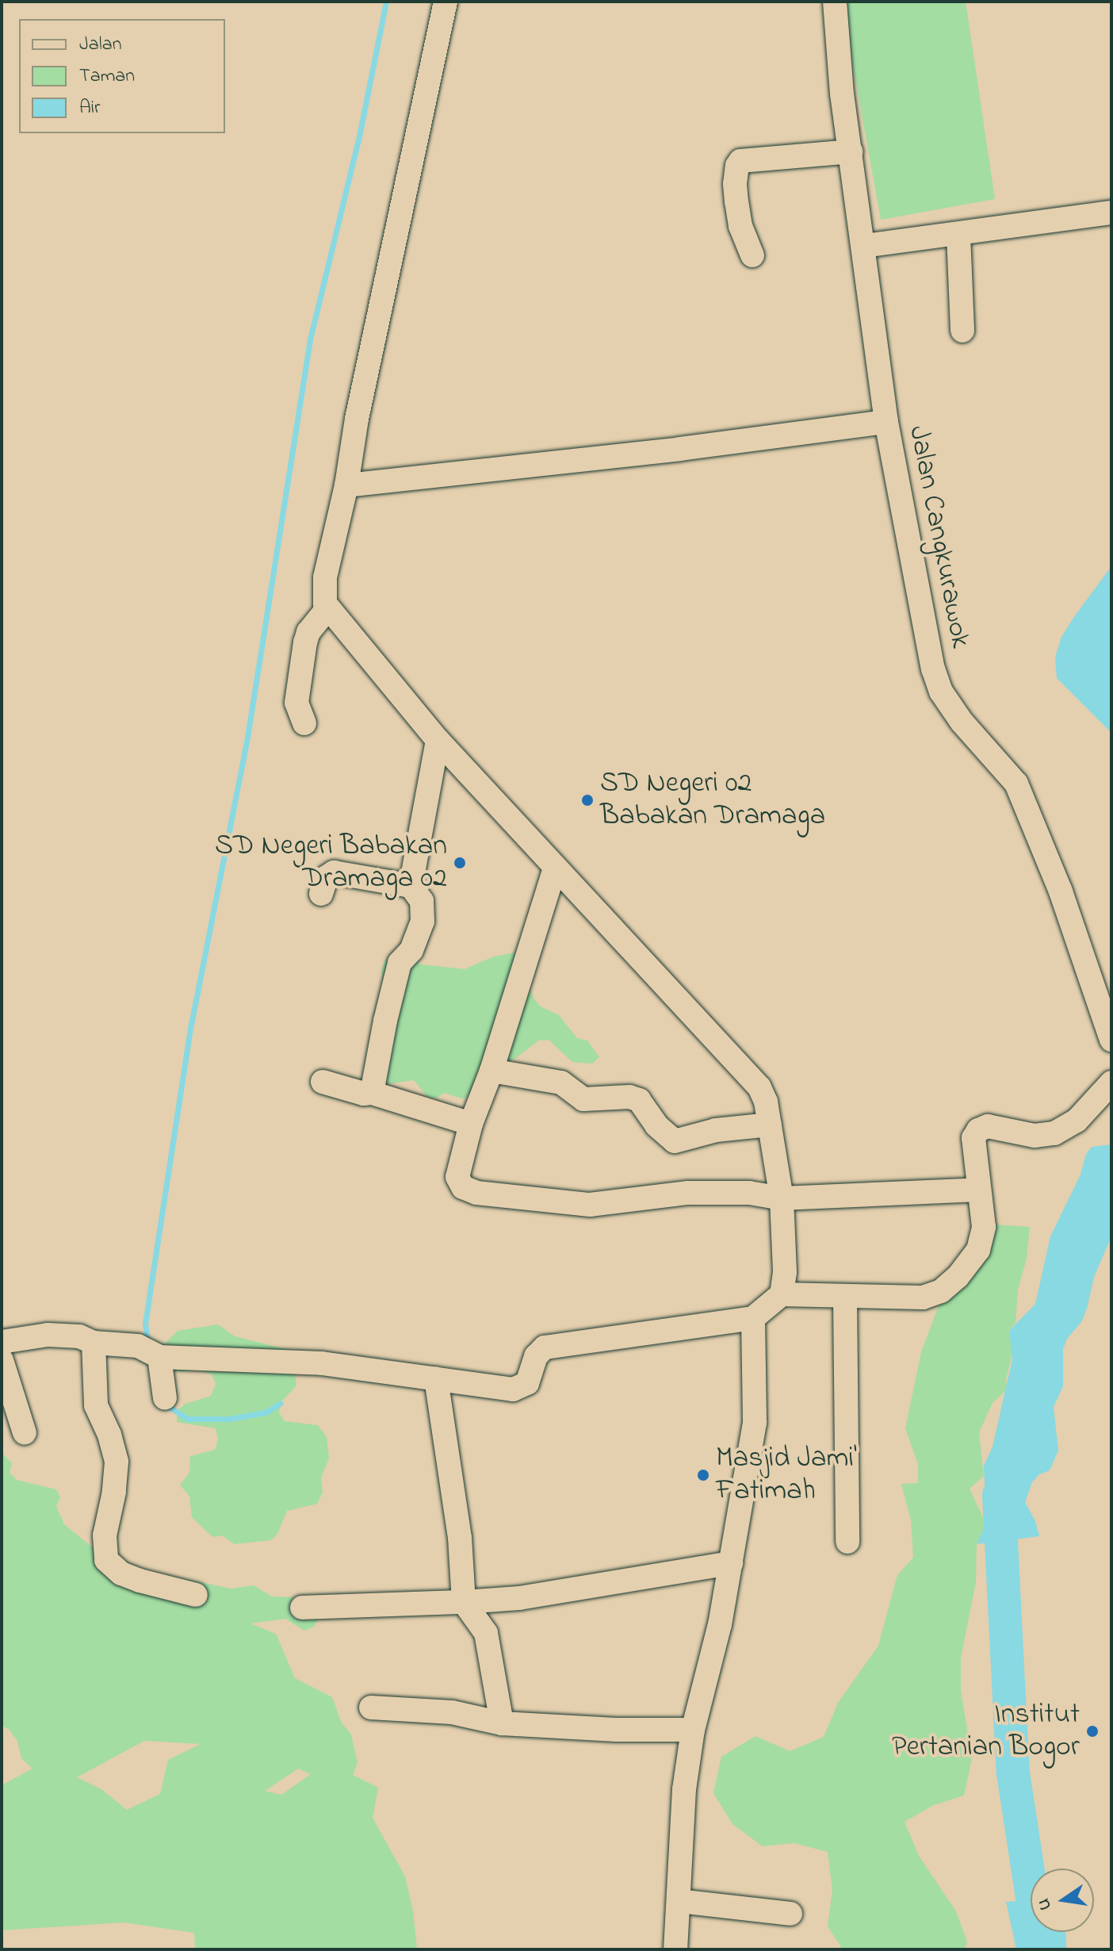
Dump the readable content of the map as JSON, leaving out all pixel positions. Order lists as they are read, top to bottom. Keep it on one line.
{"streets":{"street":["Jalan Cangkurawok"]},"places":["SD Negeri 02 Babakan Dramaga","SD Negeri Babakan Dramaga 02","Masjid Jami' Fatimah","Institut Pertanian Bogor"],"legend":["Jalan","Taman","Air"],"north":"left"}
